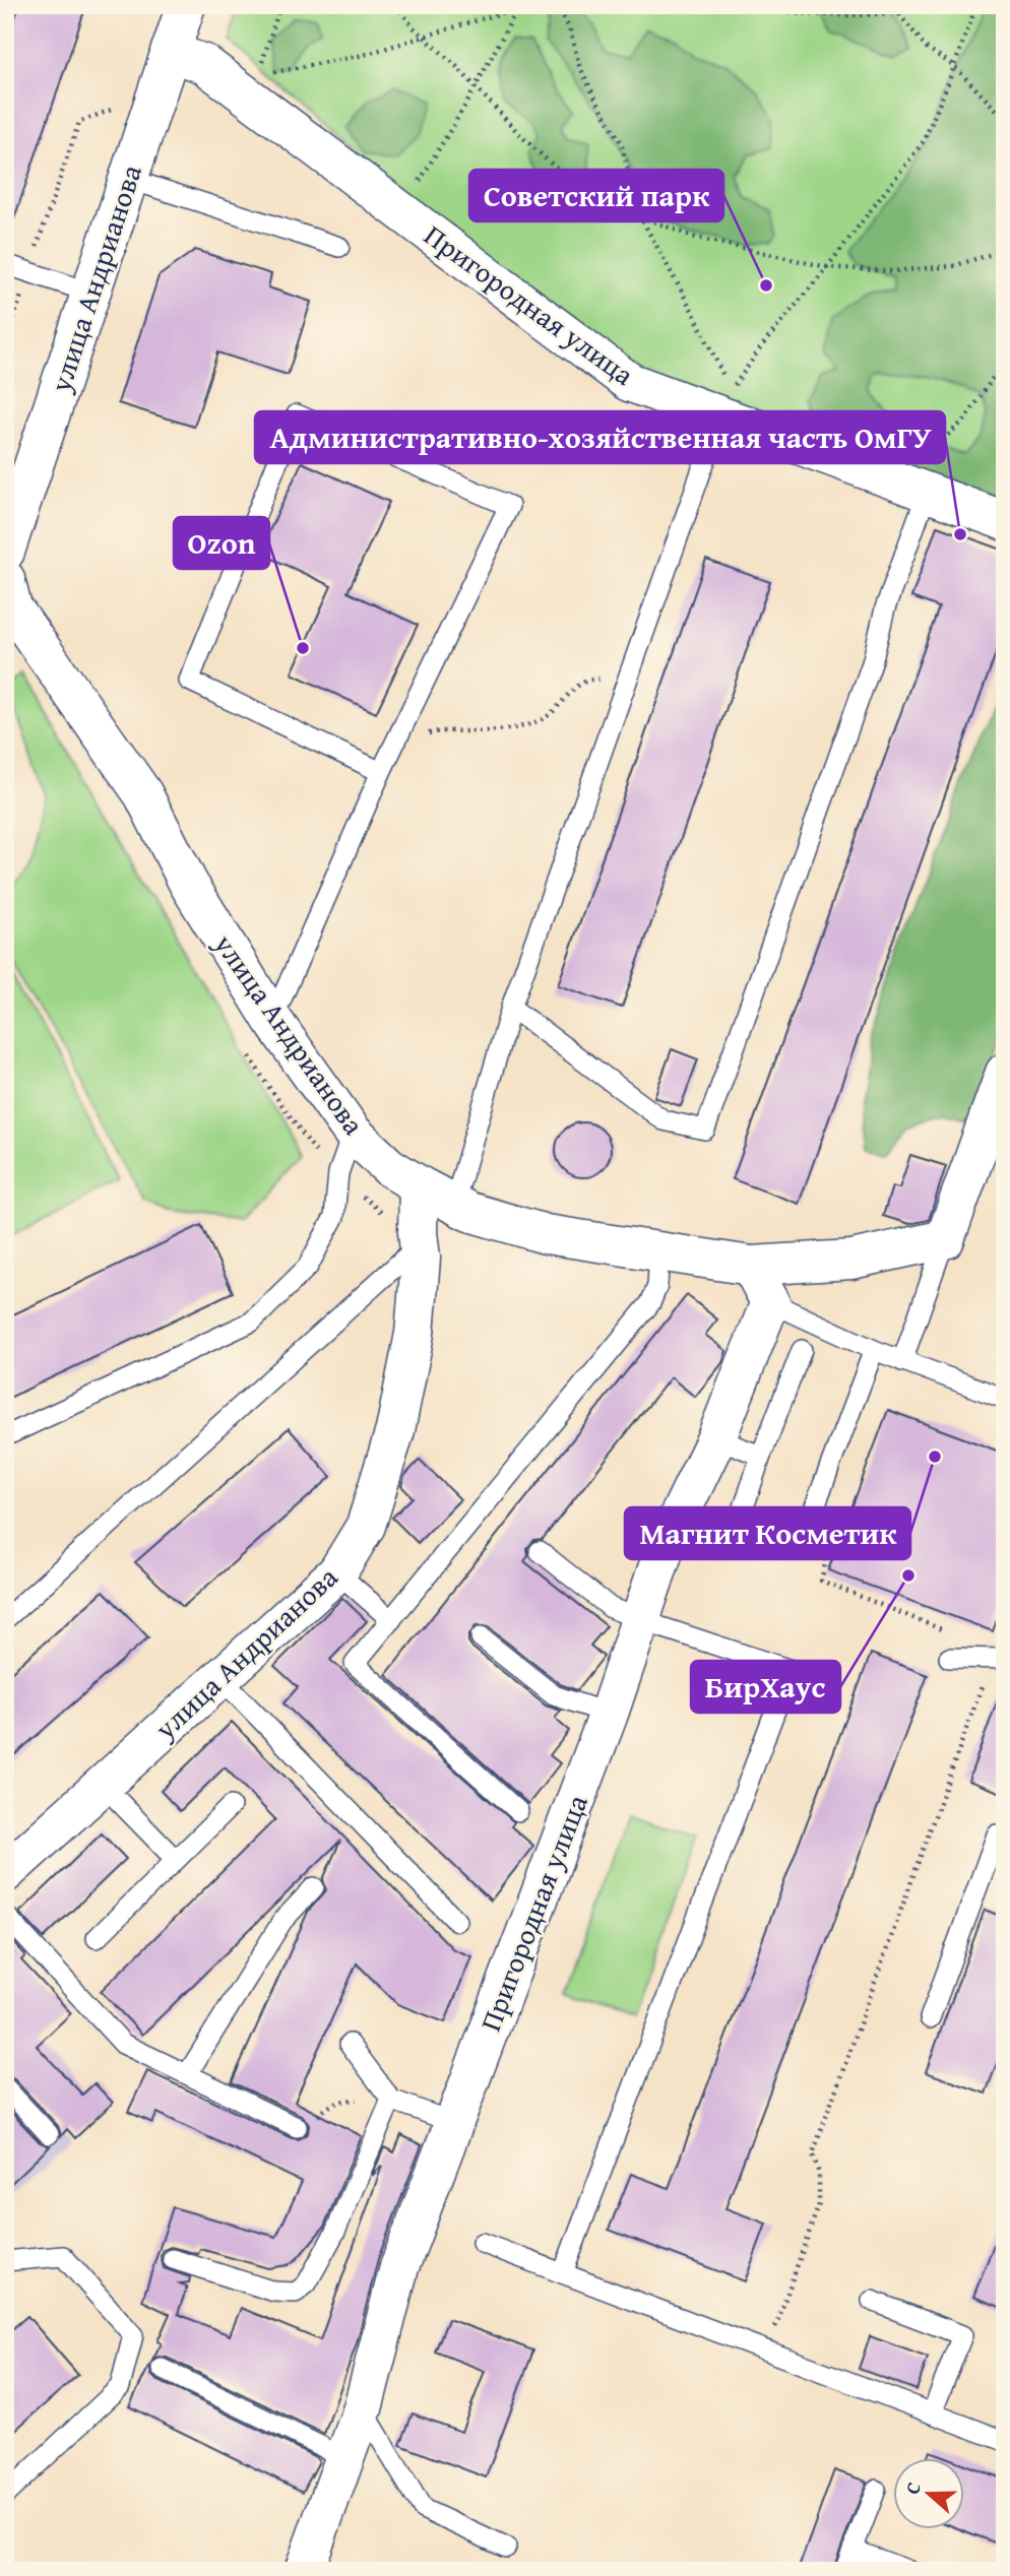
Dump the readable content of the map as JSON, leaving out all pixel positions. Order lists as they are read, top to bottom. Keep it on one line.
{"streets":{"street":["улица Андрианова","Пригородная улица"]},"crossings":[["улица Андрианова","Пригородная улица"]],"places":["Советский парк","Административно-хозяйственная часть ОмГУ","Ozon","Магнит Косметик","БирХаус"],"north":"left"}
